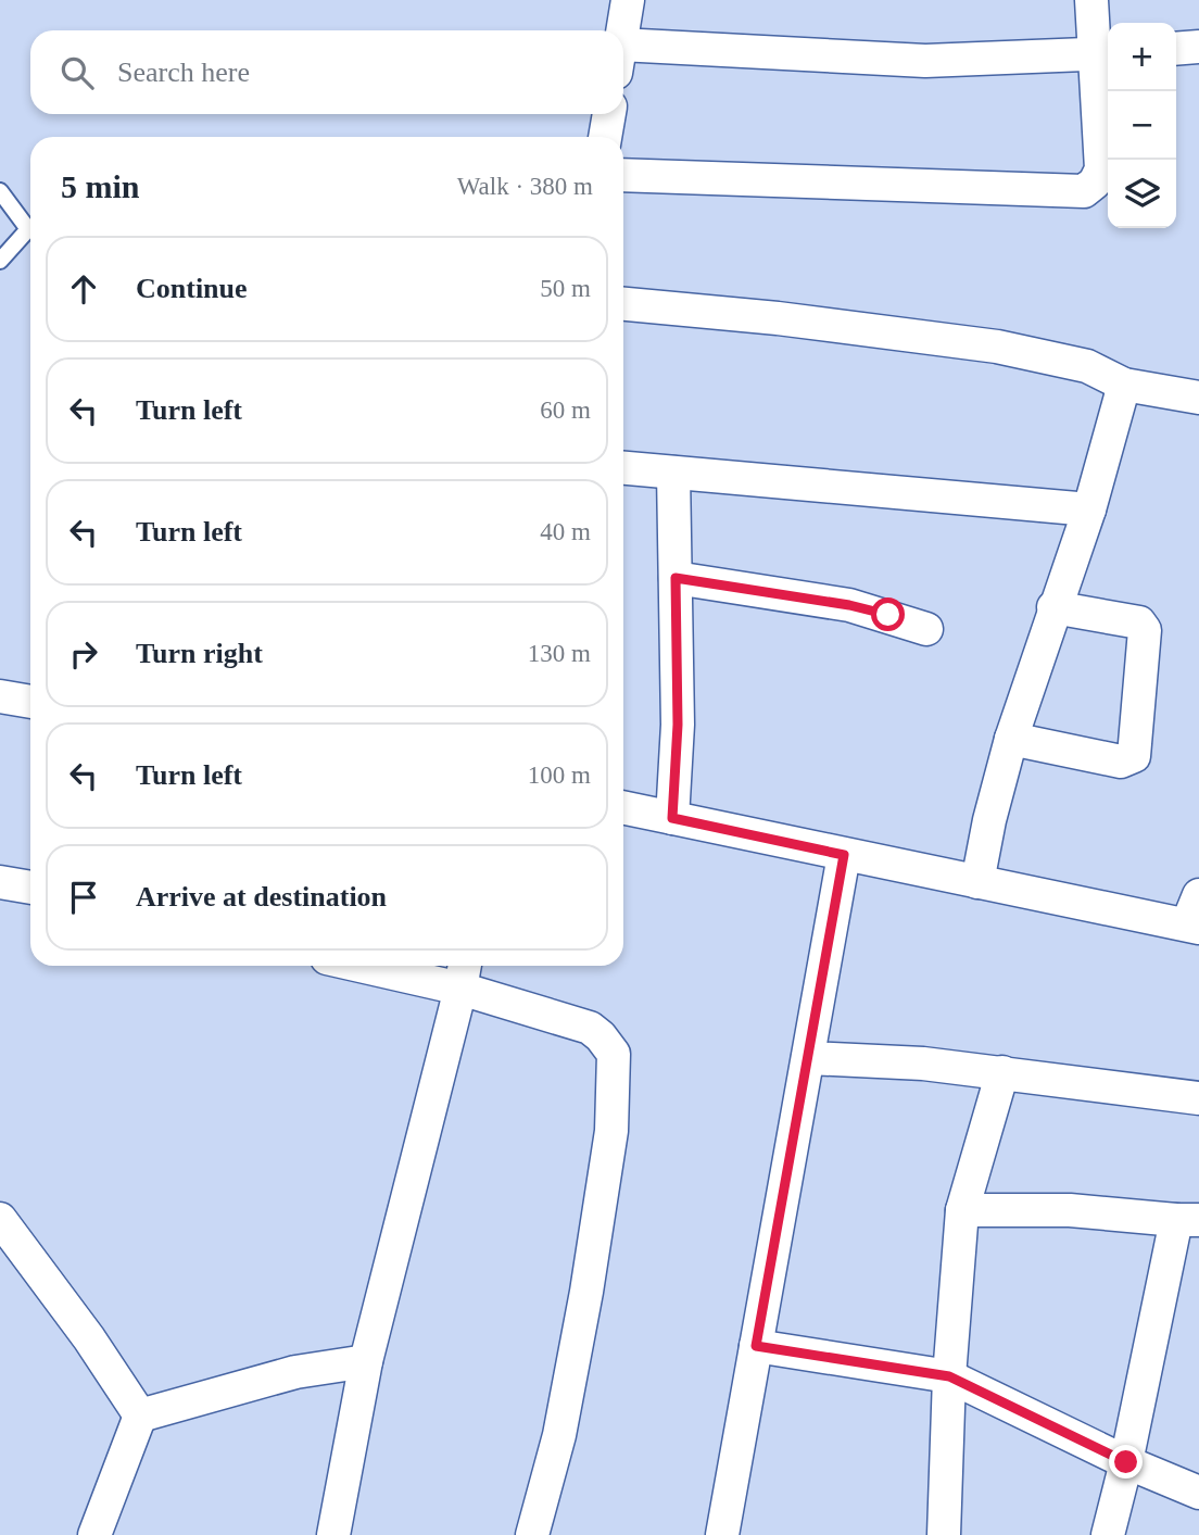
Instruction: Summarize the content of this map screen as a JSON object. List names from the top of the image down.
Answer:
{
  "page": {
    "map_buttons": ["+", "−"],
    "search": "Search here",
    "heading": ["5 min", "Walk · 380 m"],
    "list": [
      ["Continue", "50 m"],
      ["Turn left", "60 m"],
      ["Turn left", "40 m"],
      ["Turn right", "130 m"],
      ["Turn left", "100 m"],
      "Arrive at destination"
    ]
  }
}
